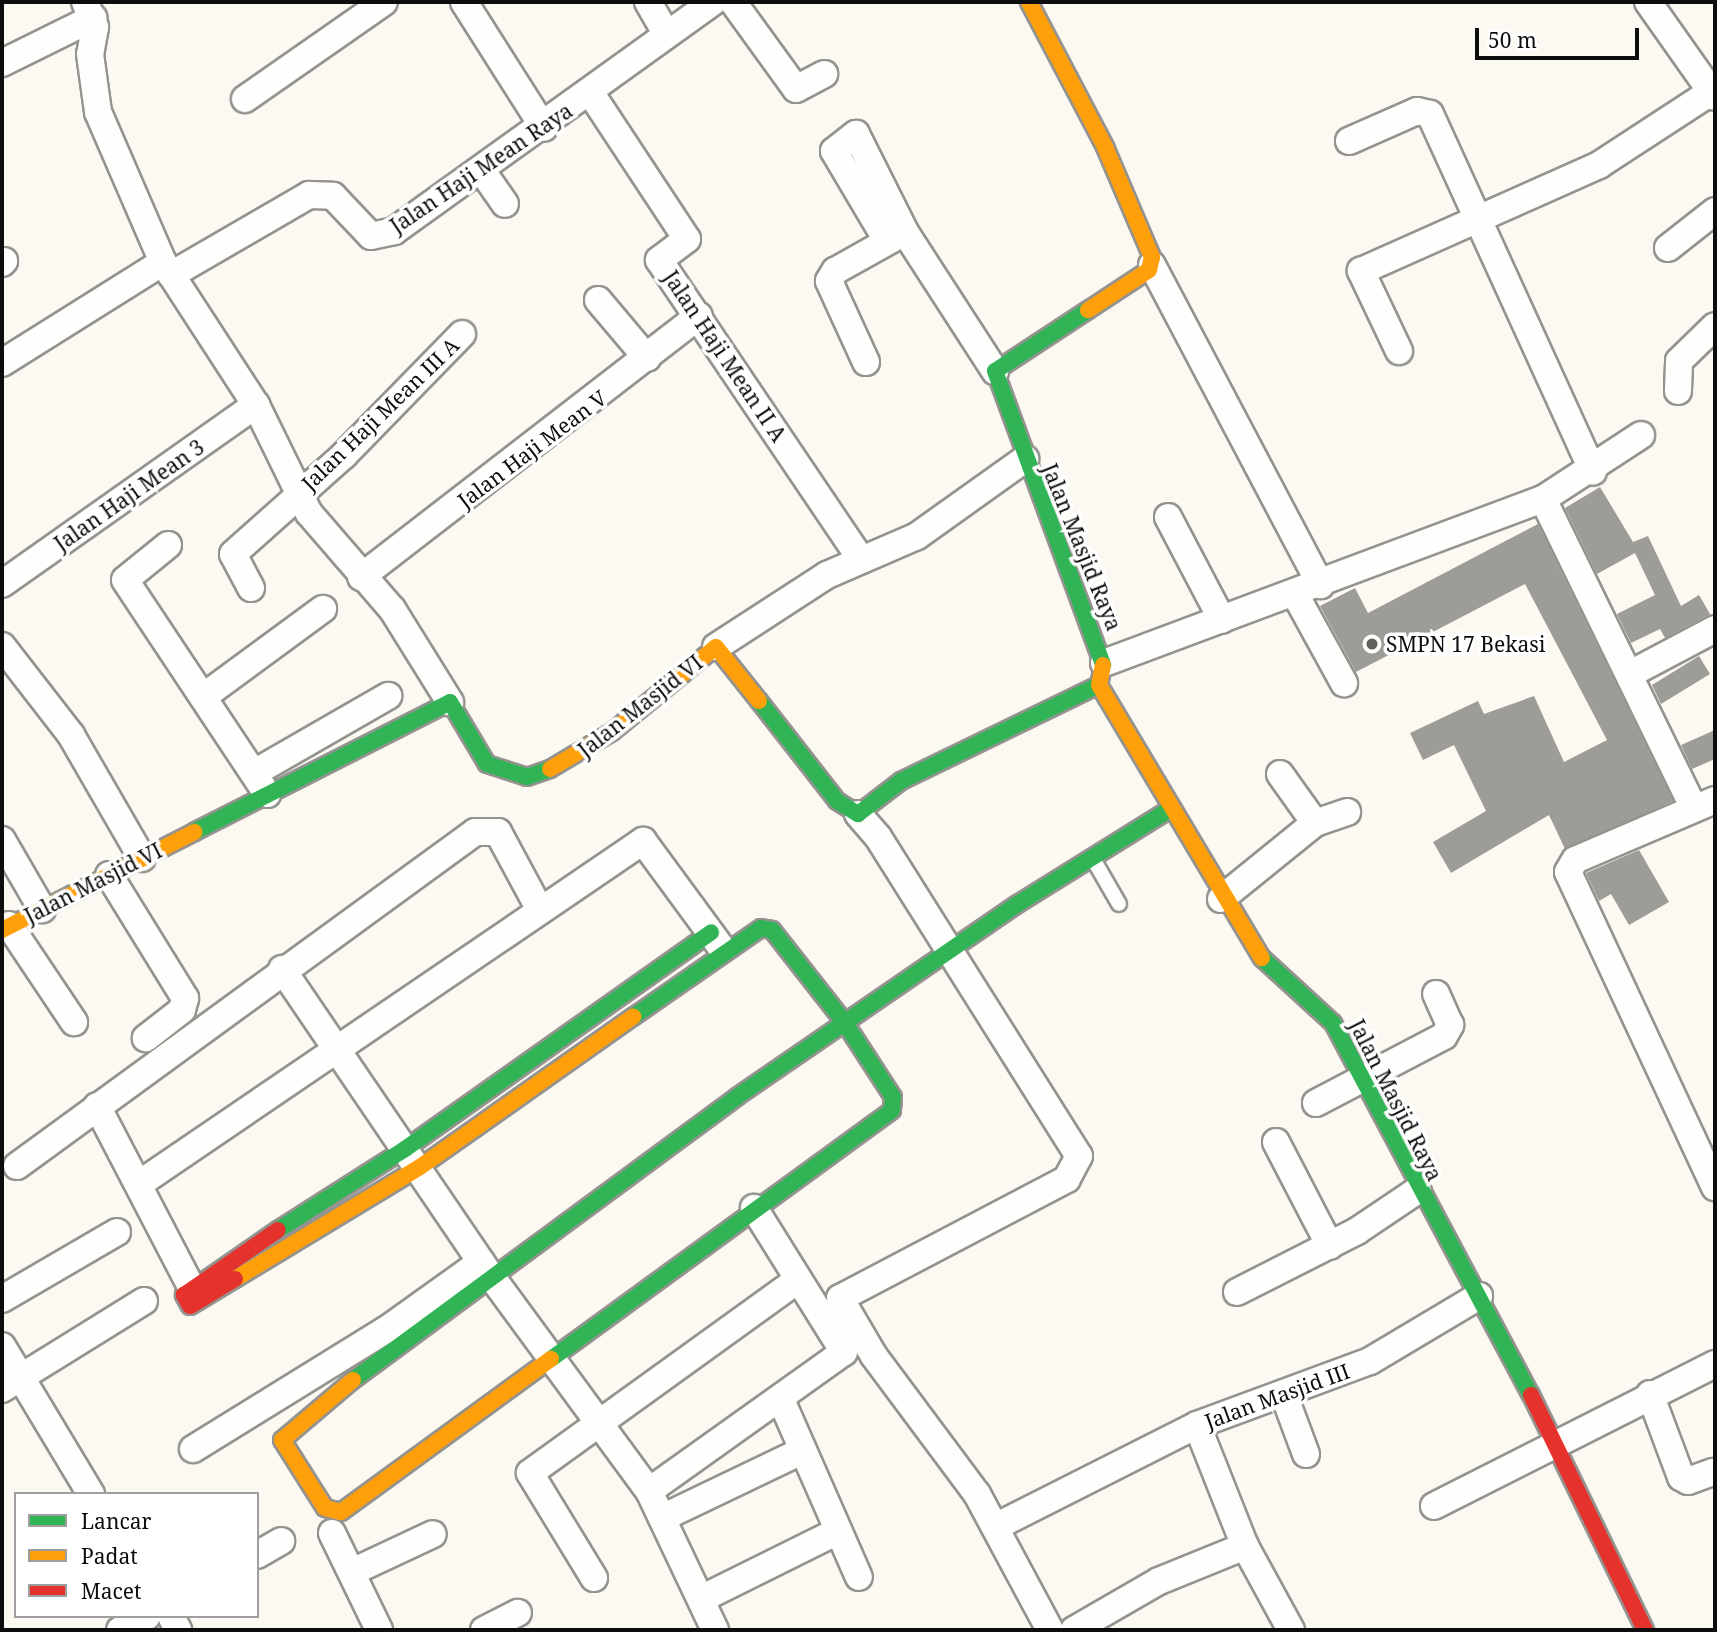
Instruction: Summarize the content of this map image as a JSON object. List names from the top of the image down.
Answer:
{
  "streets": {
    "street": [
      "Jalan Haji Mean Raya",
      "Jalan Haji Mean II A",
      "Jalan Haji Mean III A",
      "Jalan Haji Mean V",
      "Jalan Haji Mean 3",
      "Jalan Masjid Raya",
      "Jalan Masjid VI",
      "Jalan Masjid III"
    ]
  },
  "crossings": [
    ["Jalan Haji Mean Raya", "Jalan Haji Mean II A"],
    ["Jalan Haji Mean II A", "Jalan Haji Mean V"],
    ["Jalan Haji Mean II A", "Jalan Masjid VI"],
    ["Jalan Masjid Raya", "Jalan Masjid VI"],
    ["Jalan Masjid Raya", "Jalan Masjid III"]
  ],
  "places": ["SMPN 17 Bekasi"],
  "legend": ["Lancar", "Padat", "Macet"],
  "scale_bar": "50 m"
}
